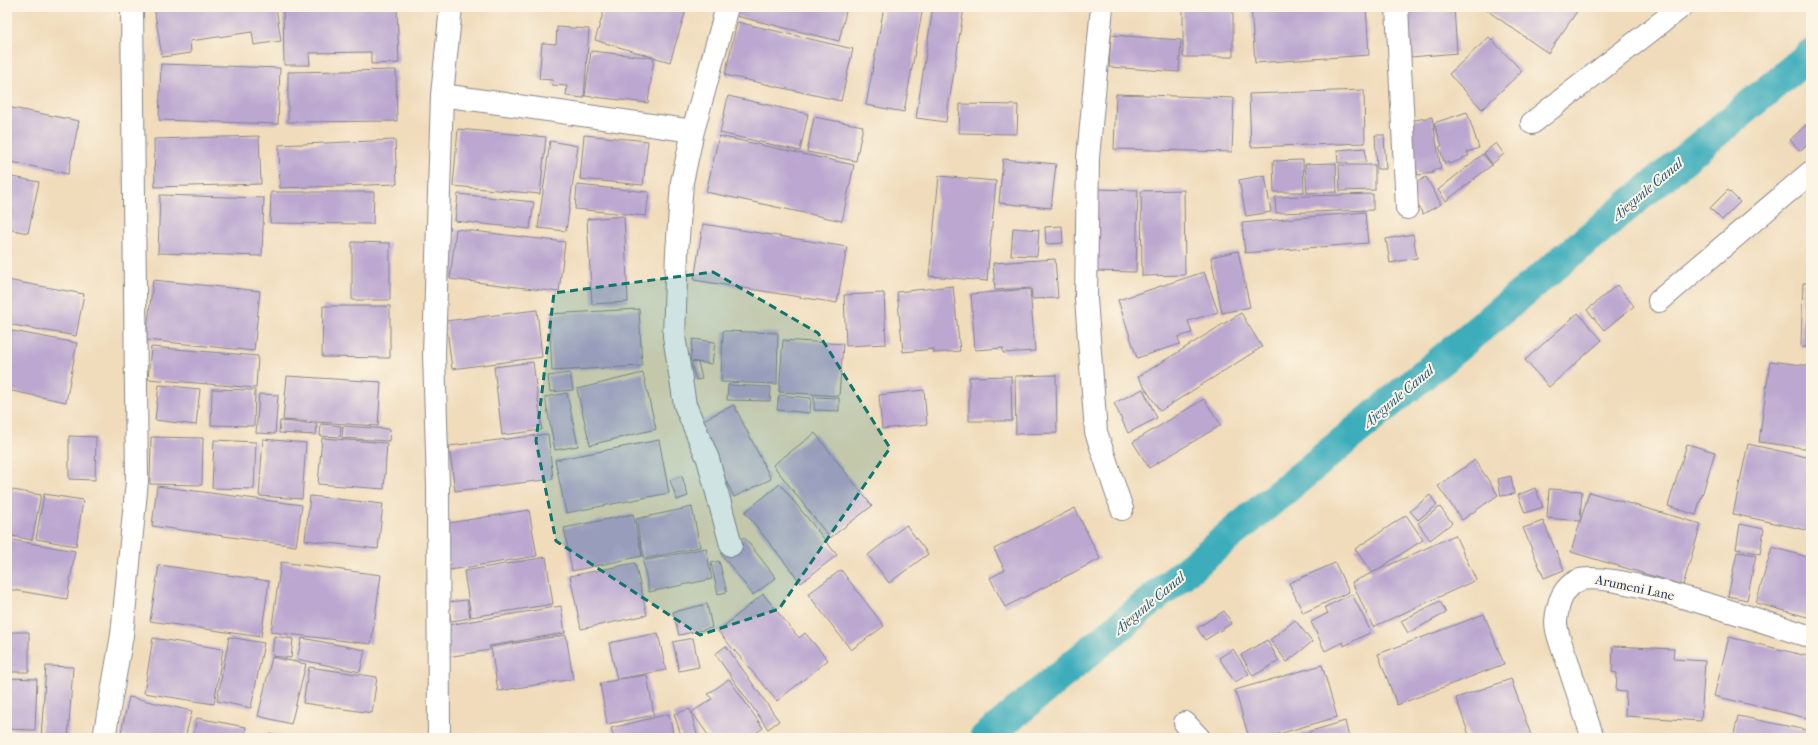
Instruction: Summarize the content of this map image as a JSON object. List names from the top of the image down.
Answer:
{
  "streets": {
    "street": ["Arumeni Lane"]
  },
  "water": ["Ajegunle Canal"]
}
